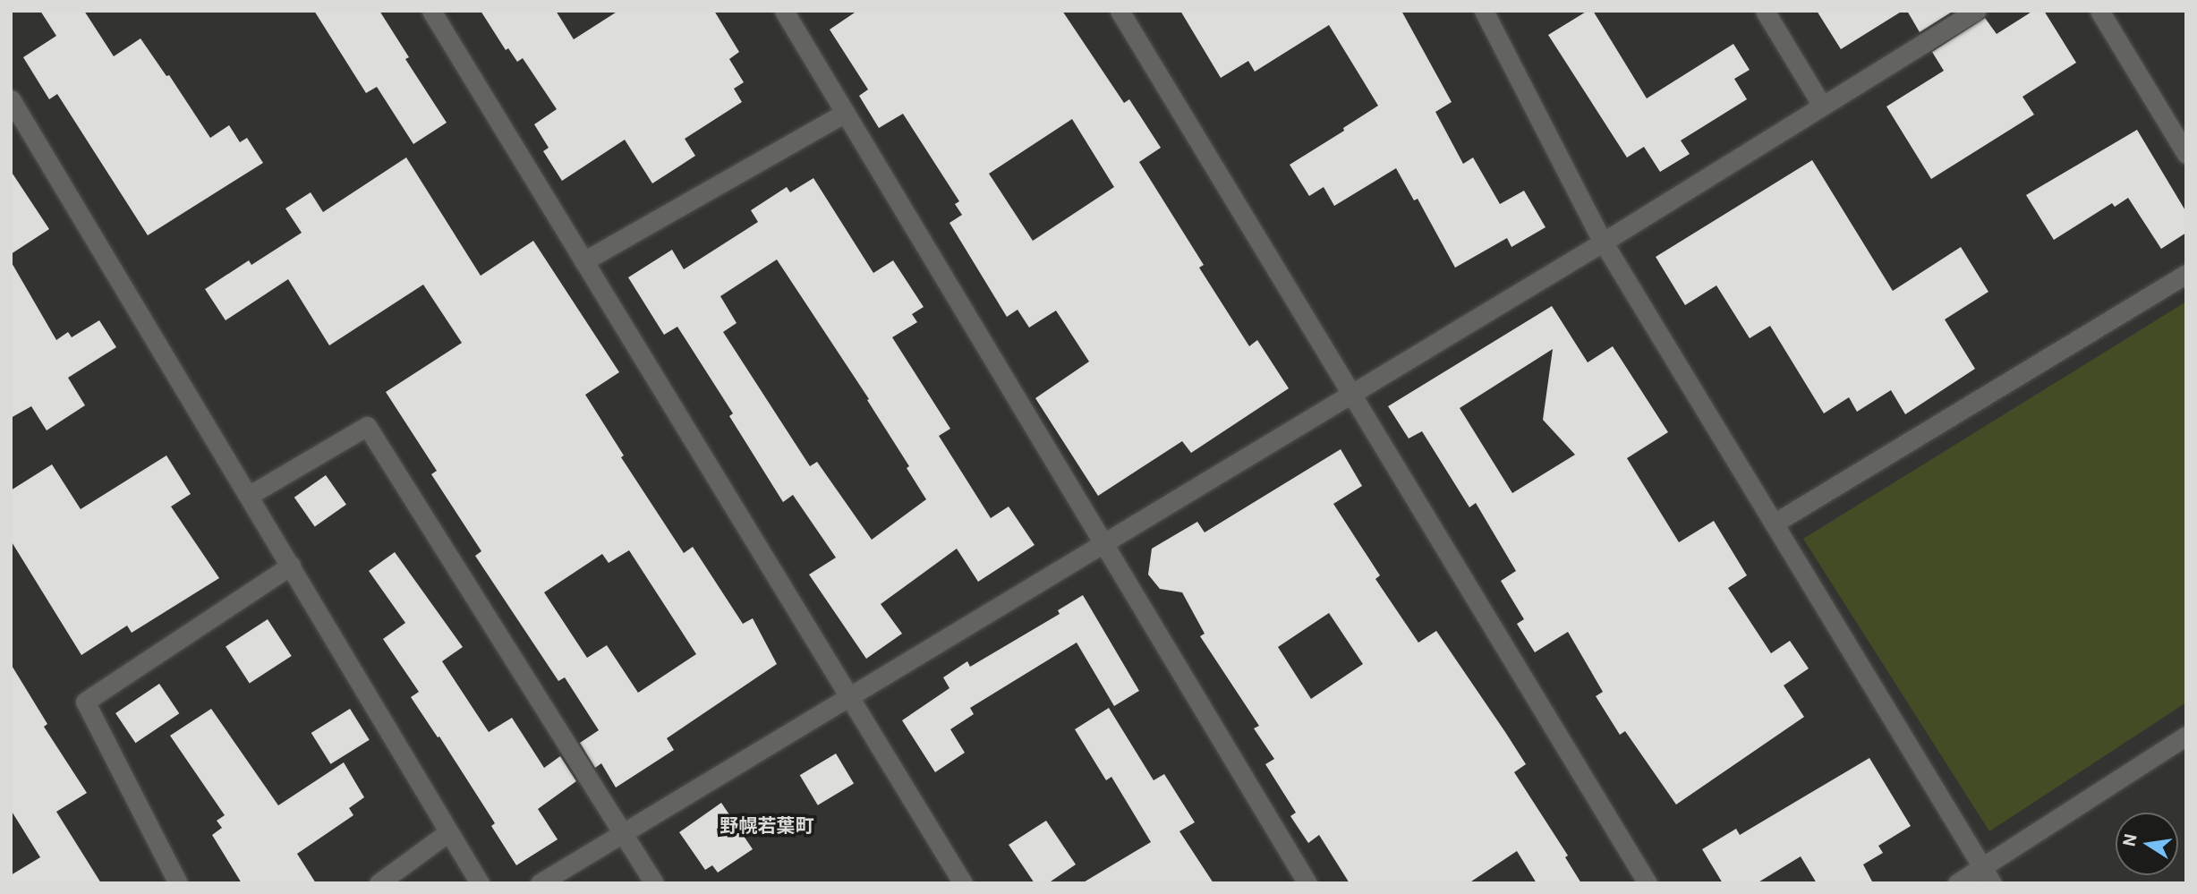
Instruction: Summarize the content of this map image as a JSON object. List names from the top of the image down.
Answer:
{
  "districts": ["野幌若葉町"],
  "north": "left"
}
